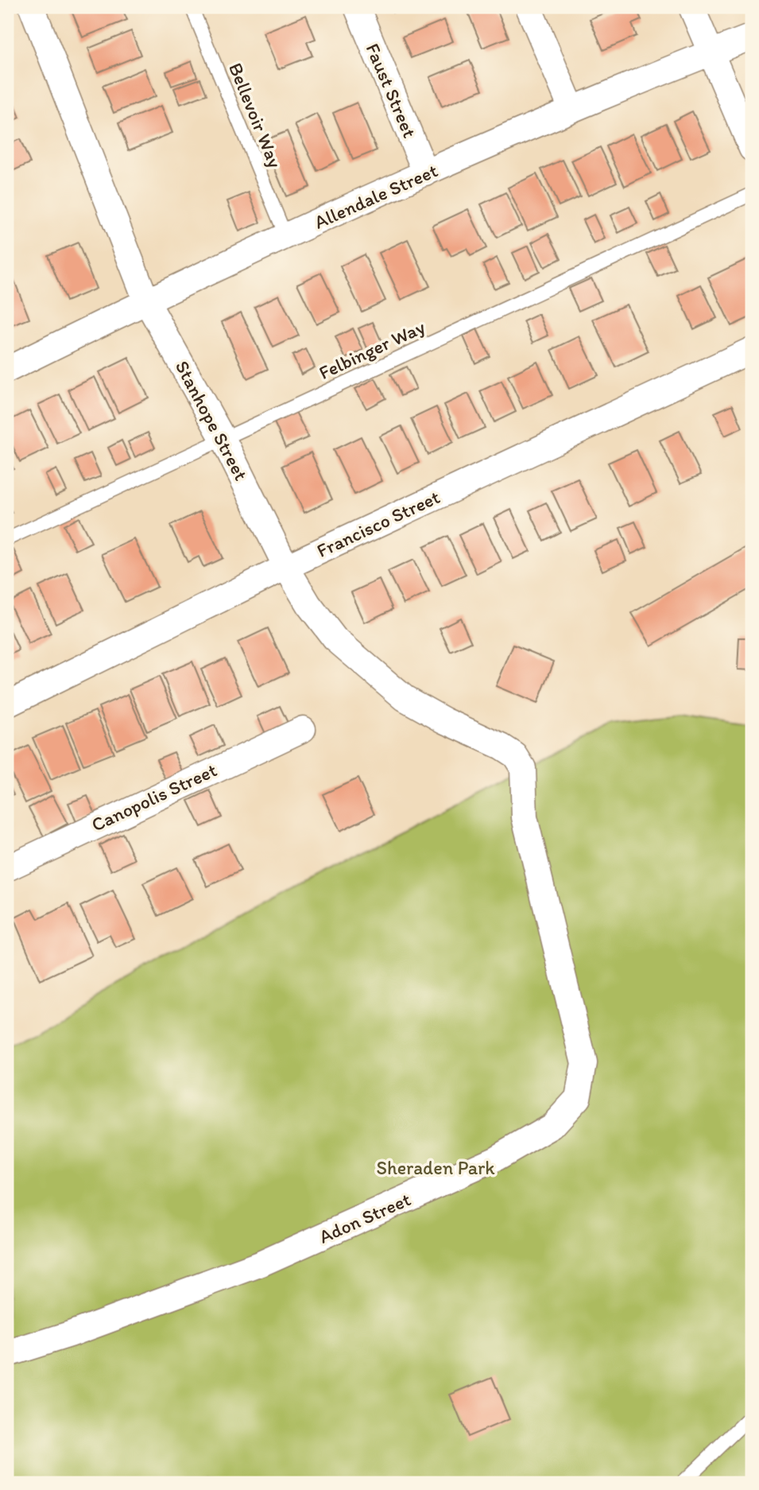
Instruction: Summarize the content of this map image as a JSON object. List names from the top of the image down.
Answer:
{
  "streets": {
    "street": [
      "Faust Street",
      "Allendale Street",
      "Stanhope Street",
      "Francisco Street",
      "Canopolis Street",
      "Adon Street"
    ],
    "lane": ["Bellevoir Way", "Felbinger Way"]
  },
  "crossings": [
    ["Faust Street", "Allendale Street"],
    ["Bellevoir Way", "Allendale Street"],
    ["Allendale Street", "Stanhope Street"],
    ["Felbinger Way", "Stanhope Street"],
    ["Stanhope Street", "Francisco Street"],
    ["Stanhope Street", "Adon Street"]
  ],
  "parks": ["Sheraden Park"]
}
